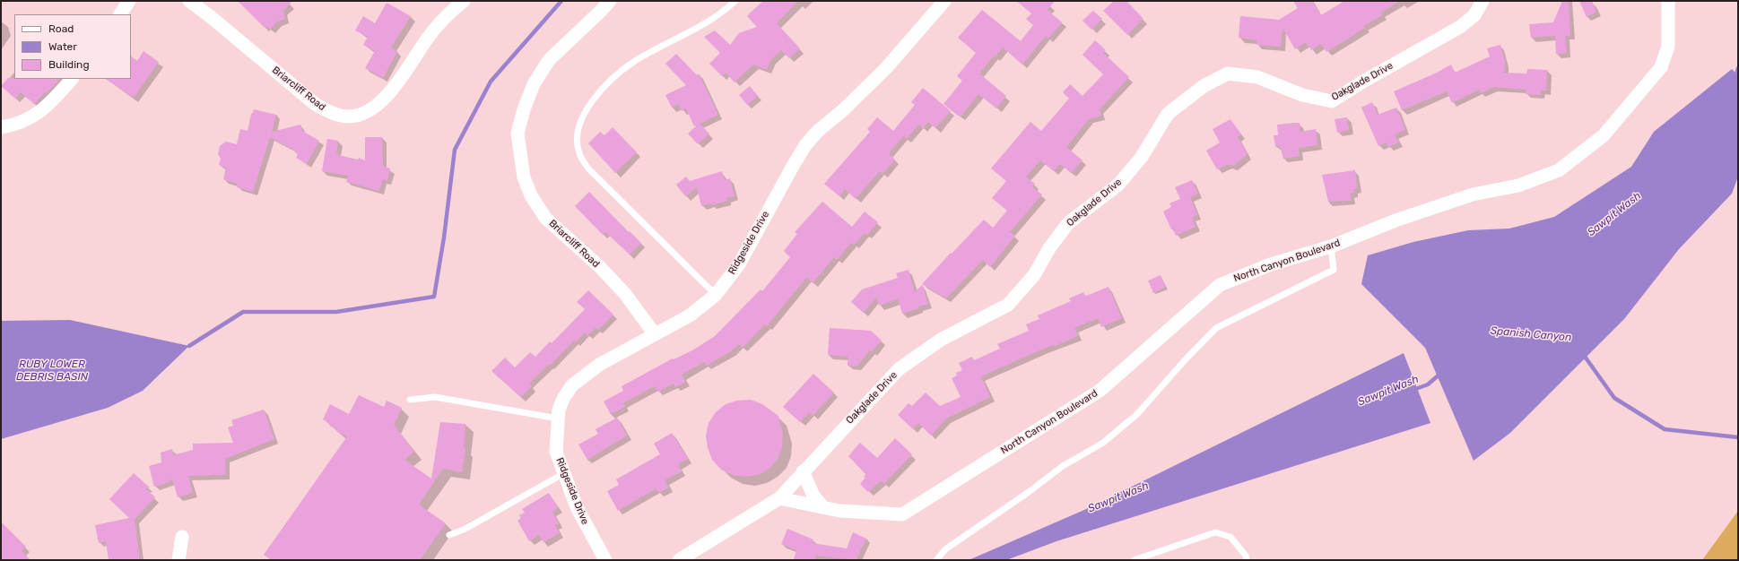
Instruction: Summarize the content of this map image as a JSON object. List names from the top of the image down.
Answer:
{
  "streets": {
    "street": [
      "Oakglade Drive",
      "Briarcliff Road",
      "Ridgeside Drive",
      "North Canyon Boulevard"
    ]
  },
  "crossings": [
    ["Oakglade Drive", "North Canyon Boulevard"],
    ["Briarcliff Road", "Ridgeside Drive"]
  ],
  "water": ["Sawpit Wash", "Spanish Canyon", "RUBY LOWER DEBRIS BASIN"],
  "legend": ["Road", "Water", "Building"]
}
